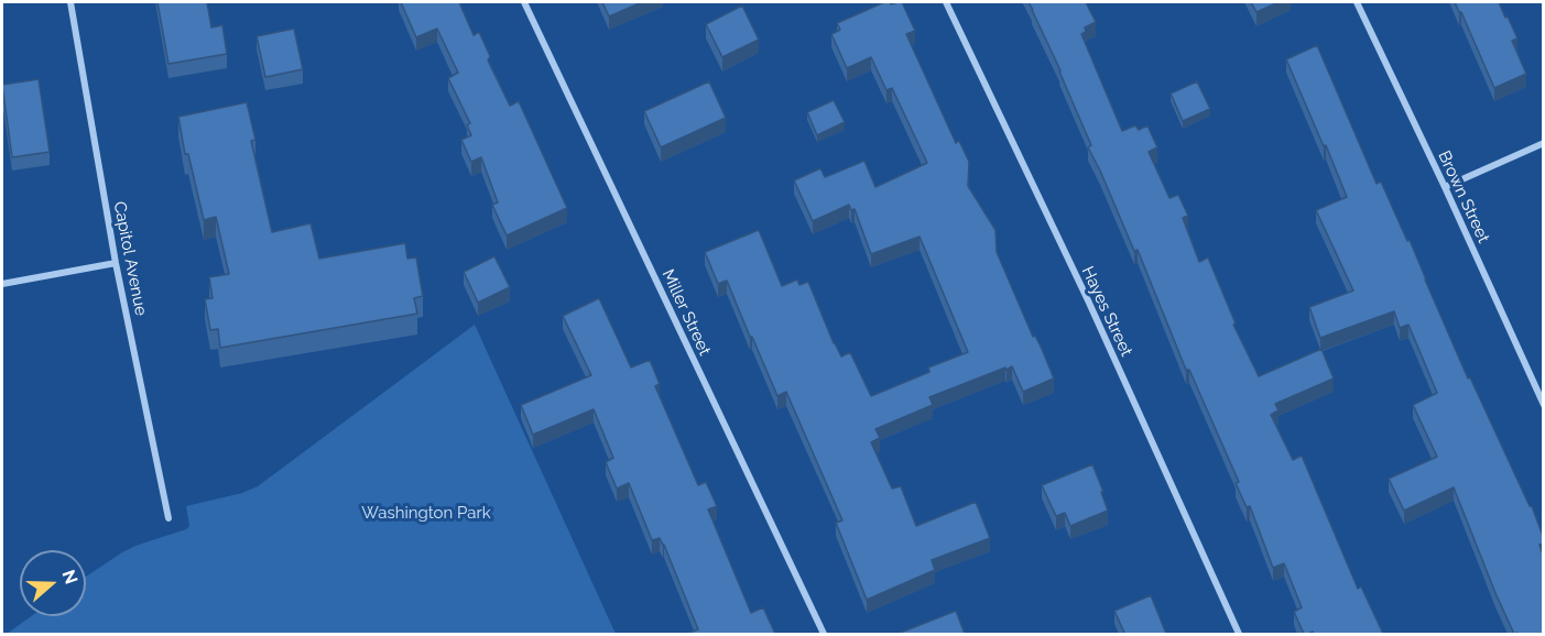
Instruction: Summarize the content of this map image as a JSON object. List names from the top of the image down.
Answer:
{
  "streets": {
    "street": [
      "Brown Street",
      "Capitol Avenue",
      "Hayes Street",
      "Miller Street"
    ]
  },
  "parks": ["Washington Park"],
  "north": "right"
}
